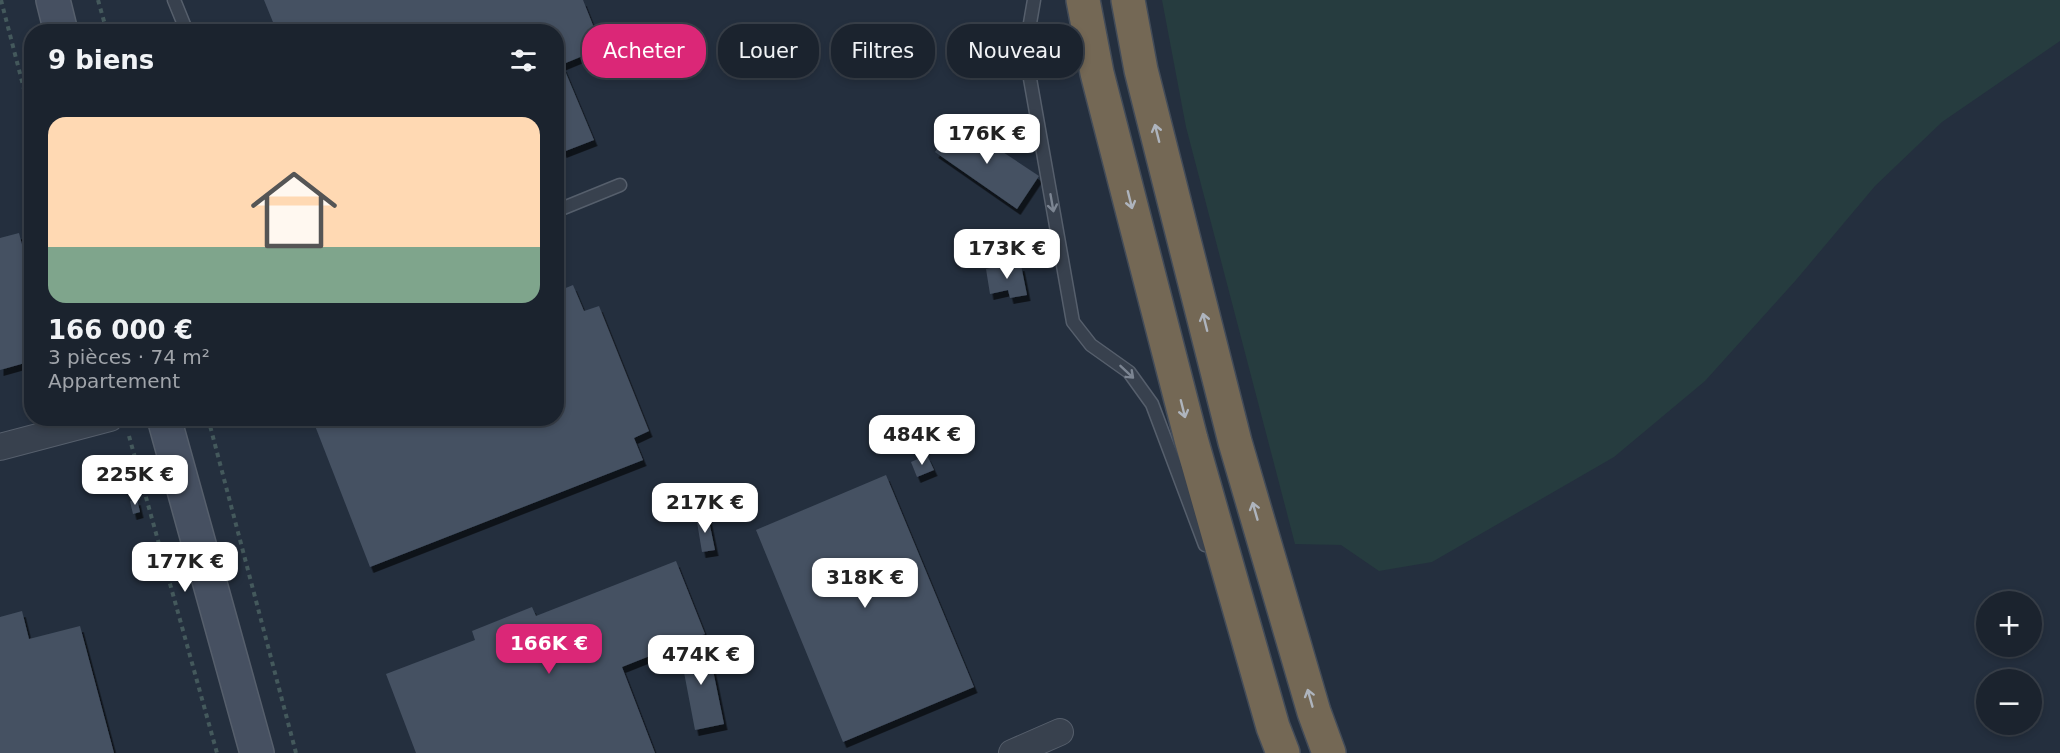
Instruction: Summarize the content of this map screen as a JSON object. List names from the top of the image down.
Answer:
{
  "page": {
    "chip": [
      "Acheter",
      "Louer",
      "Filtres",
      "Nouveau"
    ],
    "heading": "9 biens",
    "list": [
      {
        "name": "166 000 €",
        "note": "3 pièces · 74 m² · Appartement"
      }
    ],
    "price": [
      "176K €",
      "173K €",
      "484K €",
      "225K €",
      "217K €",
      "177K €",
      "318K €",
      "166K €",
      "474K €"
    ],
    "map_buttons": ["+", "−"]
  }
}
